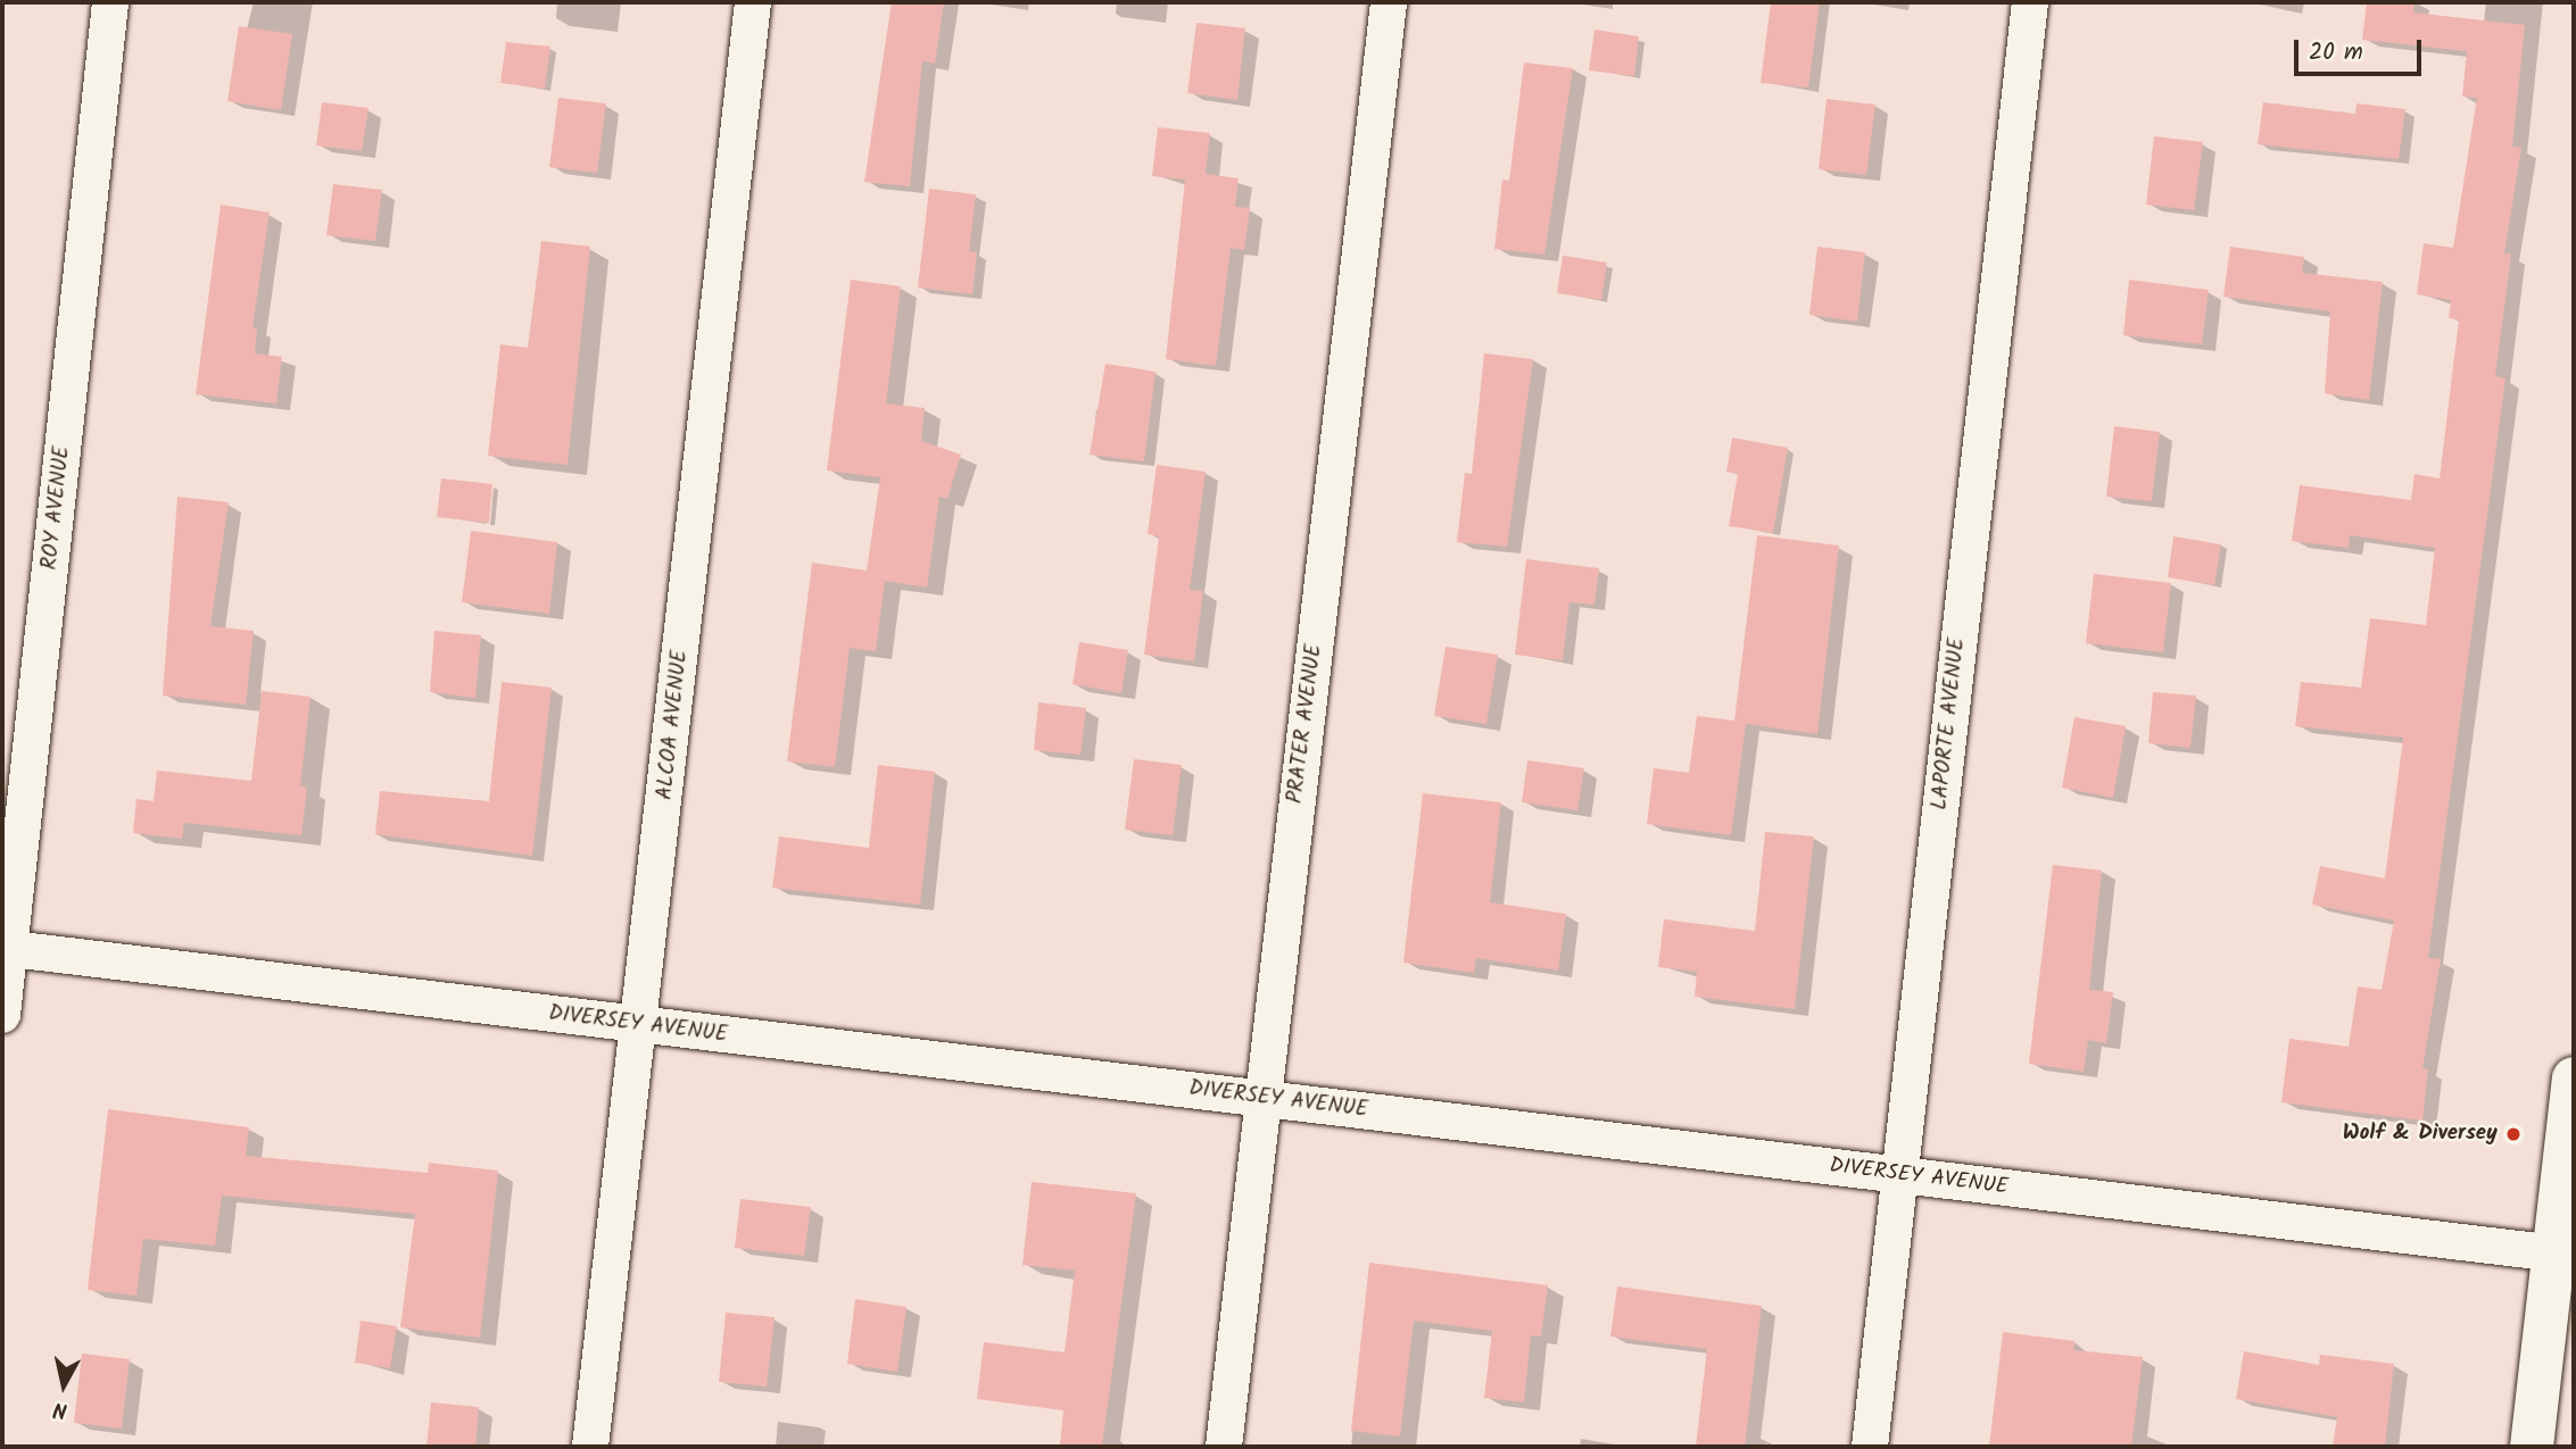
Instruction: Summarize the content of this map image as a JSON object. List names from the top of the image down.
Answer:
{
  "streets": {
    "street": [
      "ROY AVENUE",
      "PRATER AVENUE",
      "LAPORTE AVENUE",
      "ALCOA AVENUE",
      "DIVERSEY AVENUE"
    ]
  },
  "crossings": [
    ["ROY AVENUE", "DIVERSEY AVENUE"],
    ["PRATER AVENUE", "DIVERSEY AVENUE"],
    ["LAPORTE AVENUE", "DIVERSEY AVENUE"],
    ["ALCOA AVENUE", "DIVERSEY AVENUE"]
  ],
  "places": ["Wolf & Diversey"],
  "scale_bar": "20 m",
  "north": "bottom"
}
